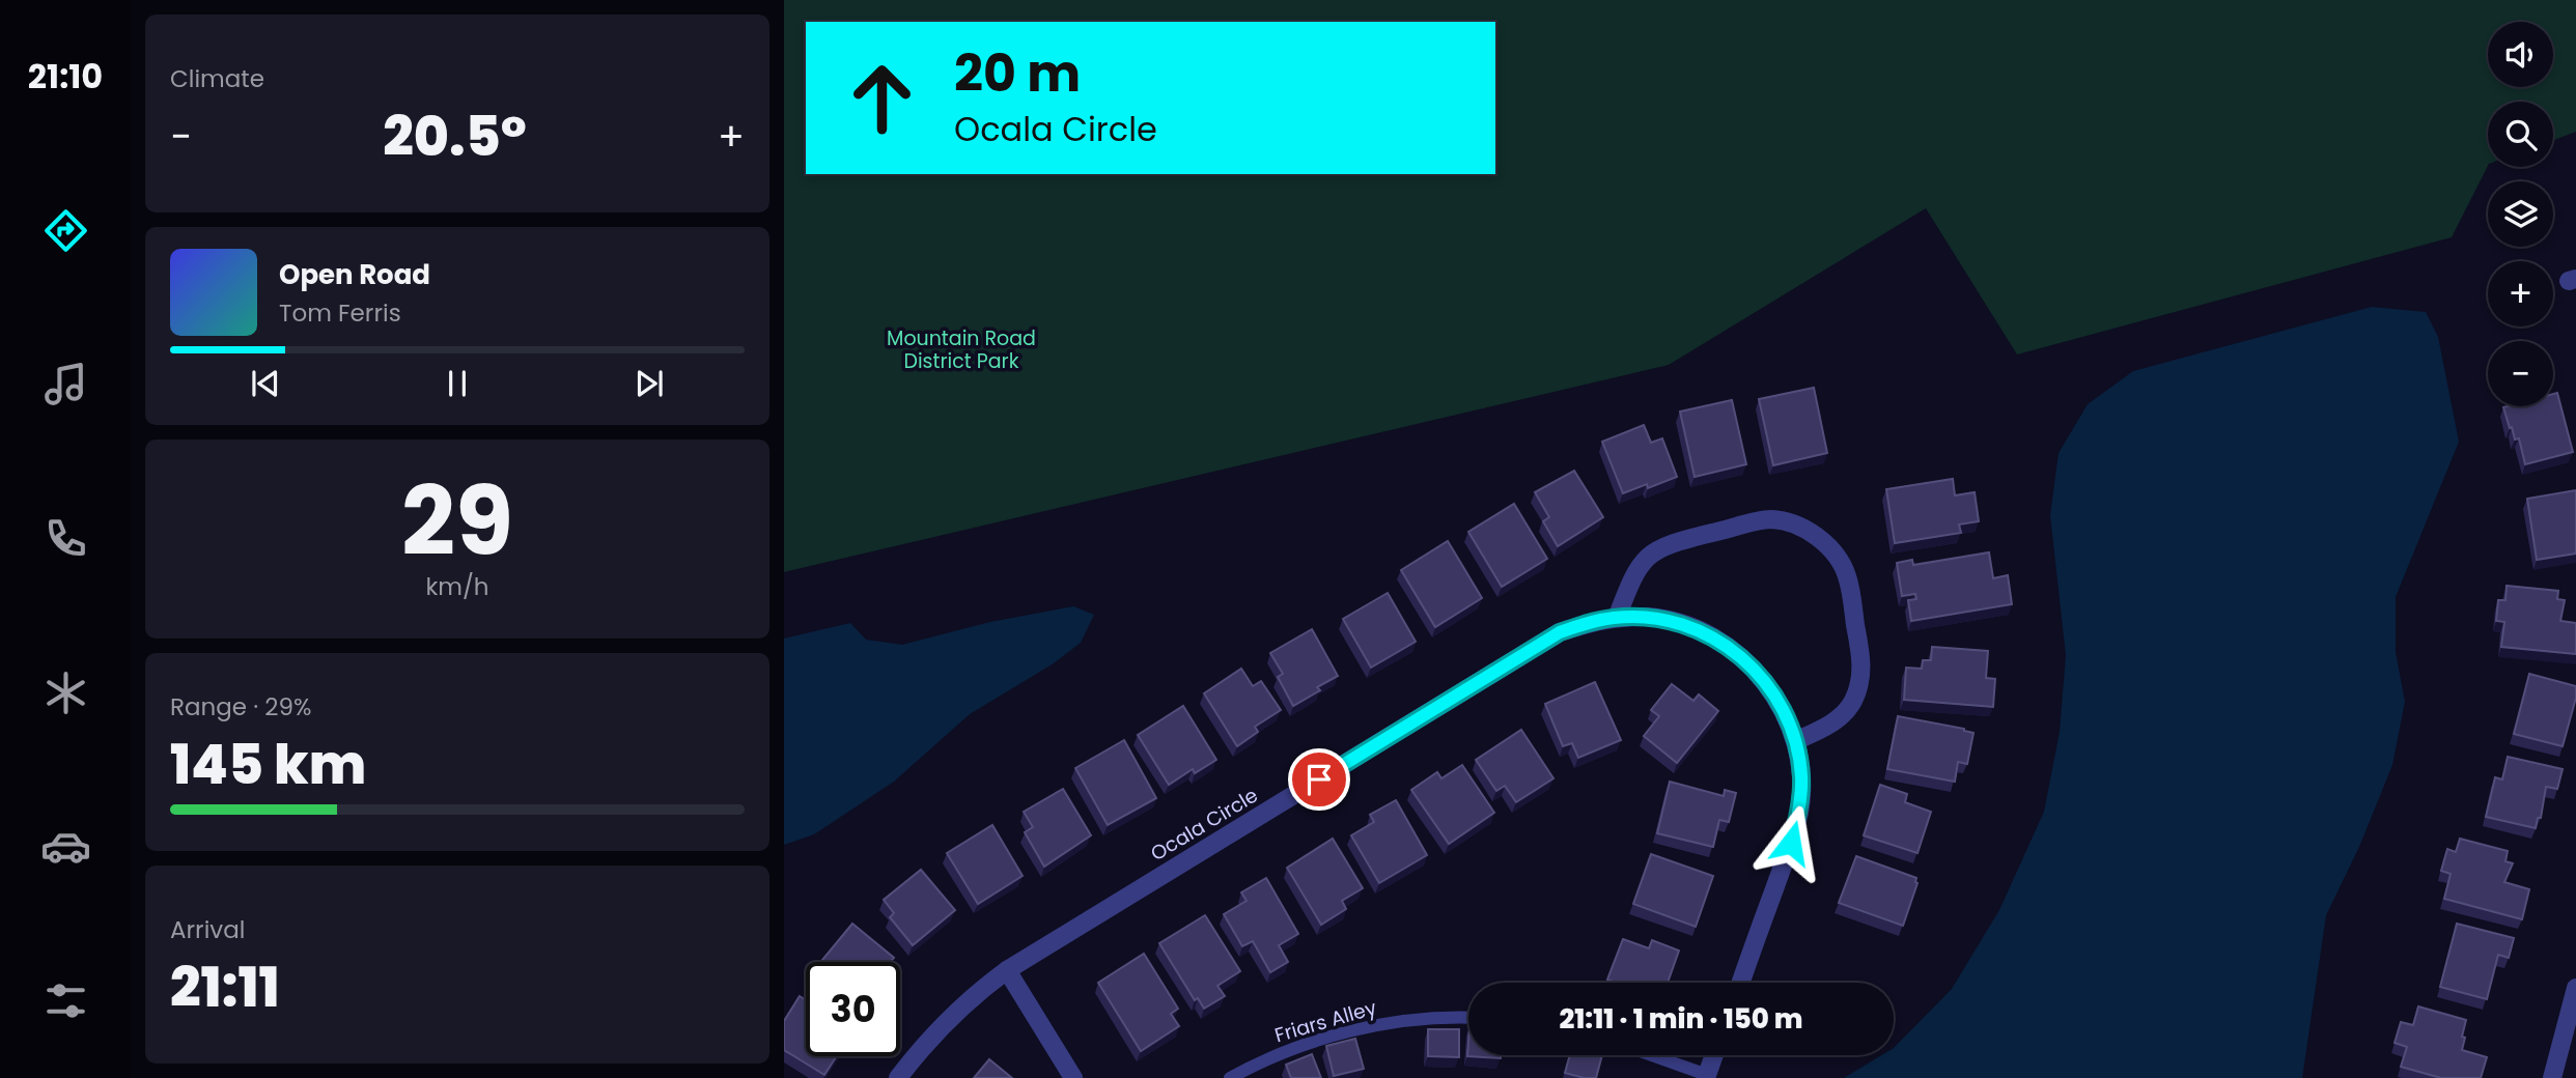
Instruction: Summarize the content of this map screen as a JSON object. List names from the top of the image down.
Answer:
{
  "streets": {
    "street": ["Ocala Circle"],
    "lane": ["Friars Alley"]
  },
  "parks": ["Mountain Road District Park"],
  "page": {
    "tabs": "21:10",
    "tile": [
      "Climate",
      ["29", "km/h"],
      ["Range · 29%", "145 km"],
      ["Arrival", "21:11"]
    ],
    "map_buttons": ["+", "−"],
    "turn": ["20 m", "Ocala Circle"],
    "heat": ["−", "20.5°", "+"],
    "song": ["Open Road", "Tom Ferris"],
    "limit": "30",
    "trip": "21:11 · 1 min · 150 m"
  }
}
